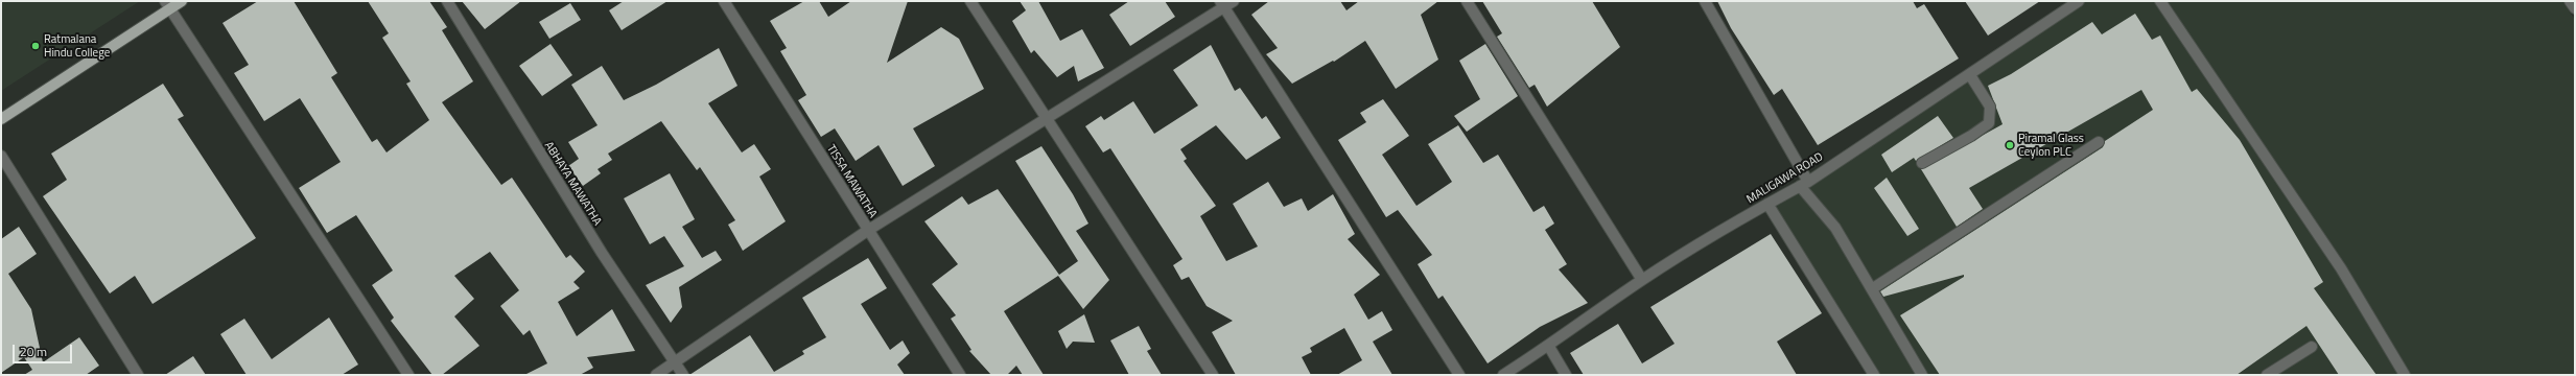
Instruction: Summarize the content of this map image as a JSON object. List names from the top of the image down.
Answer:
{
  "streets": {
    "street": ["MALIGAWA ROAD", "TISSA MAWATHA", "ABHAYA MAWATHA"]
  },
  "places": ["Ratmalana Hindu College", "Piramal Glass Ceylon PLC"],
  "scale_bar": "20 m"
}
